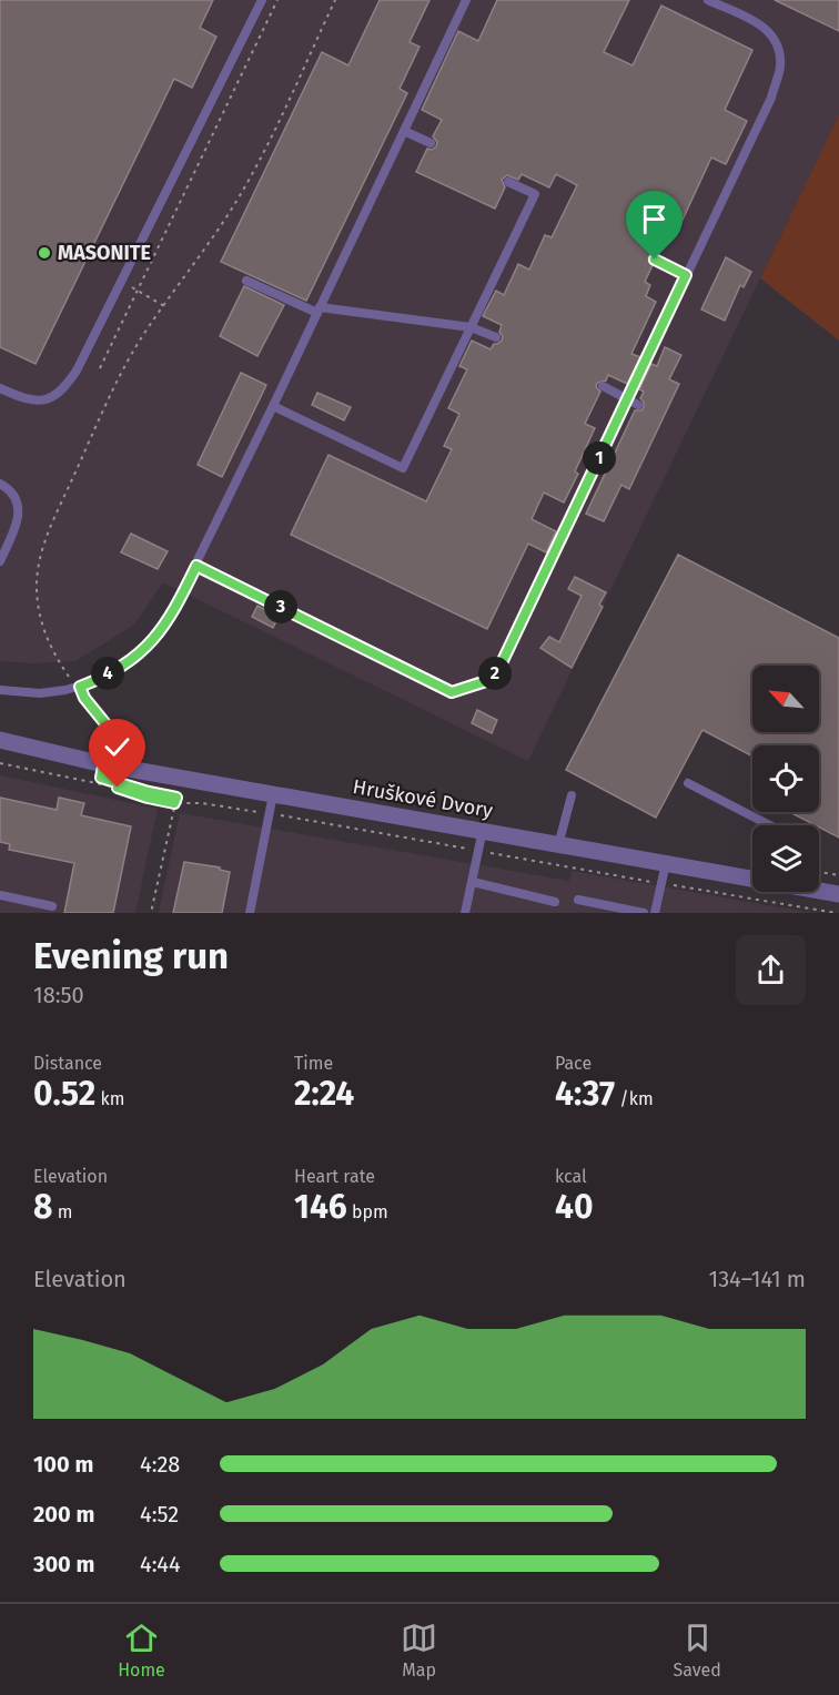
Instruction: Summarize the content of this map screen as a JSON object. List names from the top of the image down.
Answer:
{
  "streets": {
    "street": ["Hruškové Dvory"]
  },
  "places": ["MASONITE"],
  "north": "top left",
  "page": {
    "pins": [
      "1",
      "3",
      "2",
      "4"
    ],
    "heading": ["Evening run", "18:50"],
    "stats": [
      ["Distance", "0.52 km"],
      ["Time", "2:24"],
      ["Pace", "4:37 /km"],
      ["Elevation", "8 m"],
      ["Heart rate", "146 bpm"],
      ["kcal", "40"]
    ],
    "chart": ["Elevation", "134–141 m"],
    "list": [
      {
        "name": "100 m",
        "note": "4:28"
      },
      {
        "name": "200 m",
        "note": "4:52"
      },
      {
        "name": "300 m",
        "note": "4:44"
      }
    ],
    "tabs": ["Home", "Map", "Saved"]
  }
}
